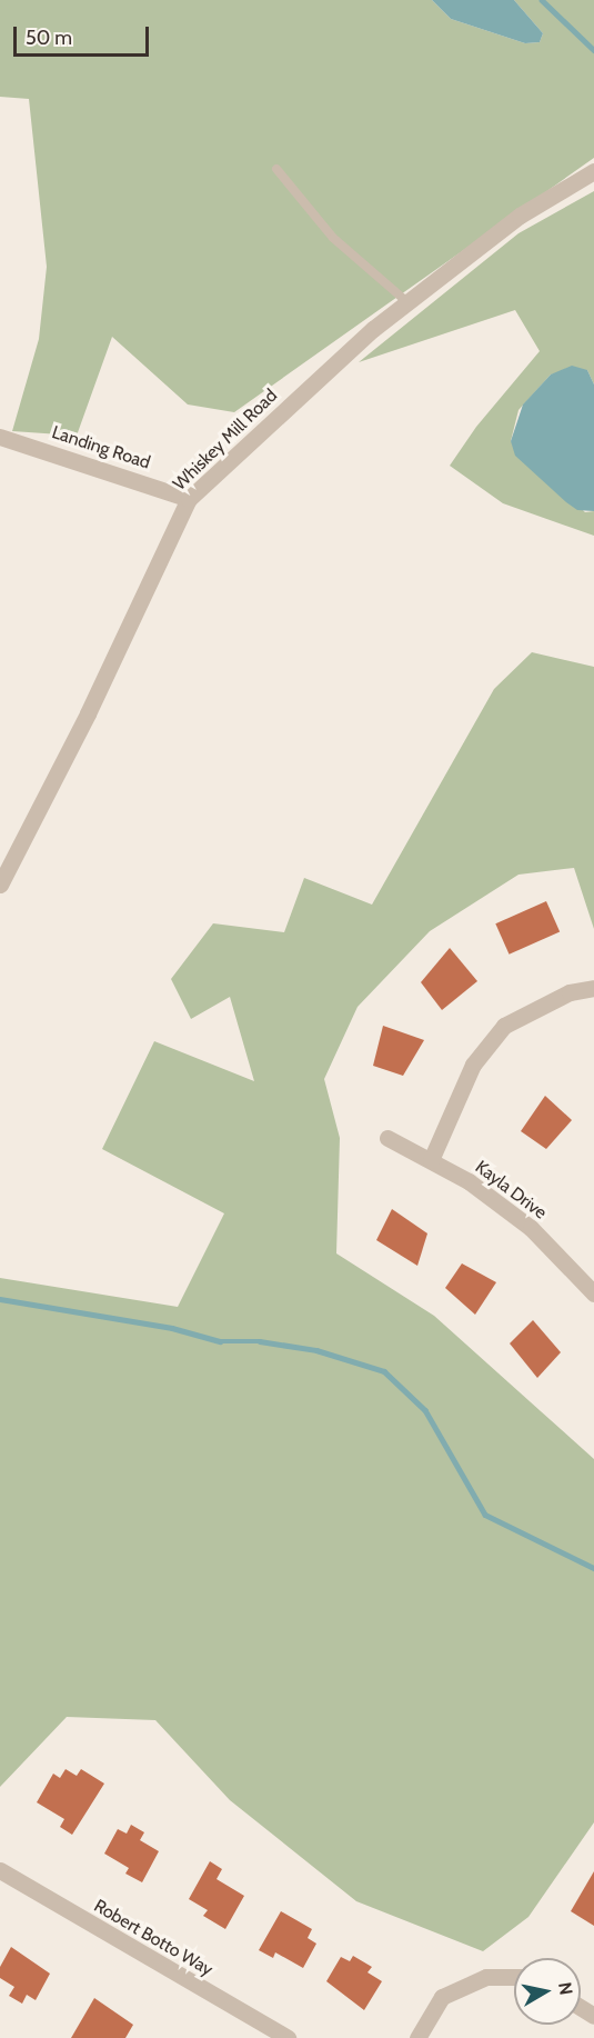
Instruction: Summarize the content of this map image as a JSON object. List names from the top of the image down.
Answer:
{
  "streets": {
    "street": [
      "Whiskey Mill Road",
      "Landing Road",
      "Kayla Drive",
      "Robert Botto Way"
    ]
  },
  "crossings": [
    ["Whiskey Mill Road", "Landing Road"]
  ],
  "scale_bar": "50 m",
  "north": "right"
}
